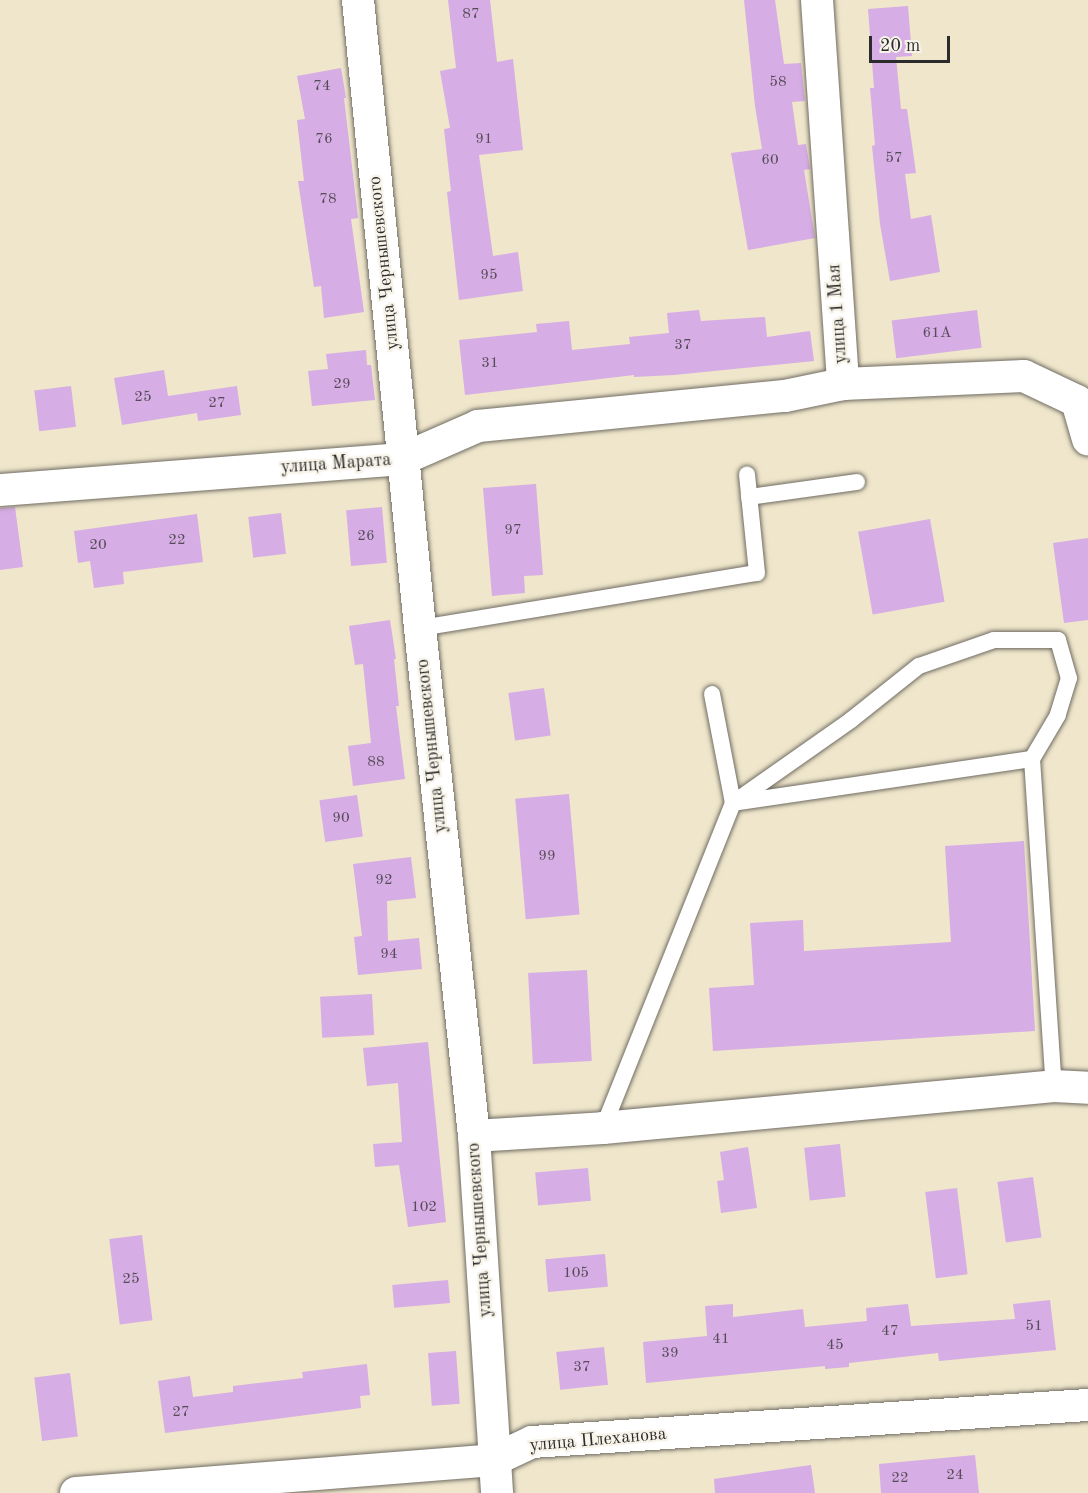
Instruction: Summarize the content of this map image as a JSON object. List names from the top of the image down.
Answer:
{
  "streets": {
    "street": [
      "улица Чернышевского",
      "улица 1 Мая",
      "улица Марата",
      "улица Плеханова"
    ]
  },
  "crossings": [
    ["улица Чернышевского", "улица Марата"],
    ["улица Чернышевского", "улица Плеханова"],
    ["улица 1 Мая", "улица Марата"]
  ],
  "house_numbers": [
    "87",
    "58",
    "74",
    "76",
    "91",
    "57",
    "60",
    "78",
    "95",
    "61А",
    "37",
    "31",
    "29",
    "25",
    "27",
    "97",
    "26",
    "22",
    "20",
    "88",
    "90",
    "99",
    "92",
    "94",
    "102",
    "105",
    "25",
    "51",
    "47",
    "41",
    "45",
    "39",
    "37",
    "27",
    "24",
    "22"
  ],
  "scale_bar": "20 m"
}
